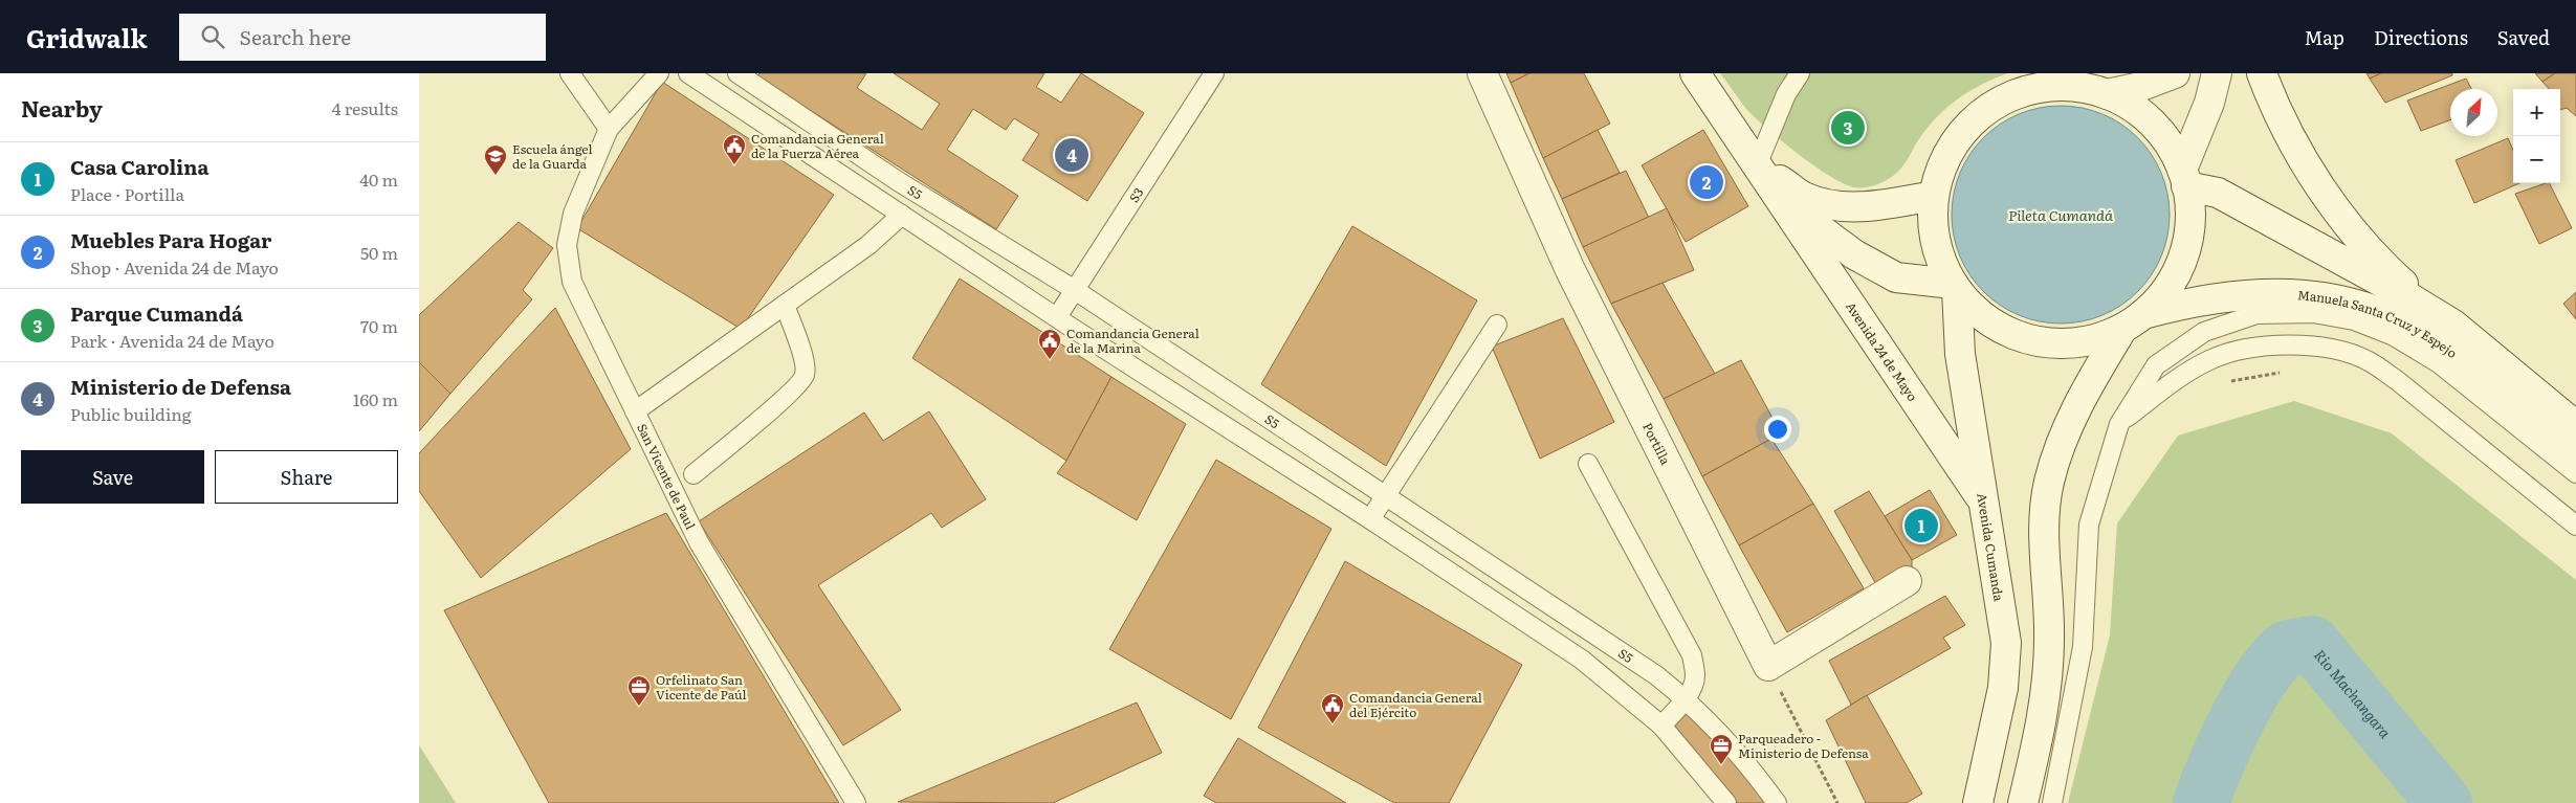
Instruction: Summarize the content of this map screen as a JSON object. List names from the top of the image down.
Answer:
{
  "streets": {
    "main road": [
      "Manuela Santa Cruz y Espejo",
      "Avenida 24 de Mayo",
      "Portilla",
      "Avenida Cumanda"
    ],
    "lane": ["S5", "S3", "San Vicente de Paul"]
  },
  "crossings": [
    ["S5", "S3"],
    ["Manuela Santa Cruz y Espejo", "Avenida 24 de Mayo"],
    ["Manuela Santa Cruz y Espejo", "Avenida Cumanda"],
    ["Avenida 24 de Mayo", "Avenida Cumanda"]
  ],
  "water": ["Pileta Cumandá", "Rio Machangara"],
  "places": {
    "public building": ["Comandancia General de la Fuerza Aérea", "Comandancia General de la Marina", "Comandancia General del Ejército"],
    "school or university": ["Escuela ángel de la Guarda"],
    "office": ["Orfelinato San Vicente de Paúl", "Parqueadero - Ministerio de Defensa"]
  },
  "north": "top right",
  "page": {
    "header": "Gridwalk",
    "search": "Search here",
    "nav": ["Map", "Directions", "Saved"],
    "heading": ["Nearby", "4 results"],
    "map_buttons": ["+", "−"],
    "pins": [
      "3",
      "4",
      "2",
      "1"
    ],
    "list": [
      {
        "mark": "1",
        "name": "Casa Carolina",
        "note": "Place · Portilla",
        "value": "40 m"
      },
      {
        "mark": "2",
        "name": "Muebles Para Hogar",
        "note": "Shop · Avenida 24 de Mayo",
        "value": "50 m"
      },
      {
        "mark": "3",
        "name": "Parque Cumandá",
        "note": "Park · Avenida 24 de Mayo",
        "value": "70 m"
      },
      {
        "mark": "4",
        "name": "Ministerio de Defensa",
        "note": "Public building",
        "value": "160 m"
      }
    ],
    "buttons": ["Save", "Share"]
  }
}
